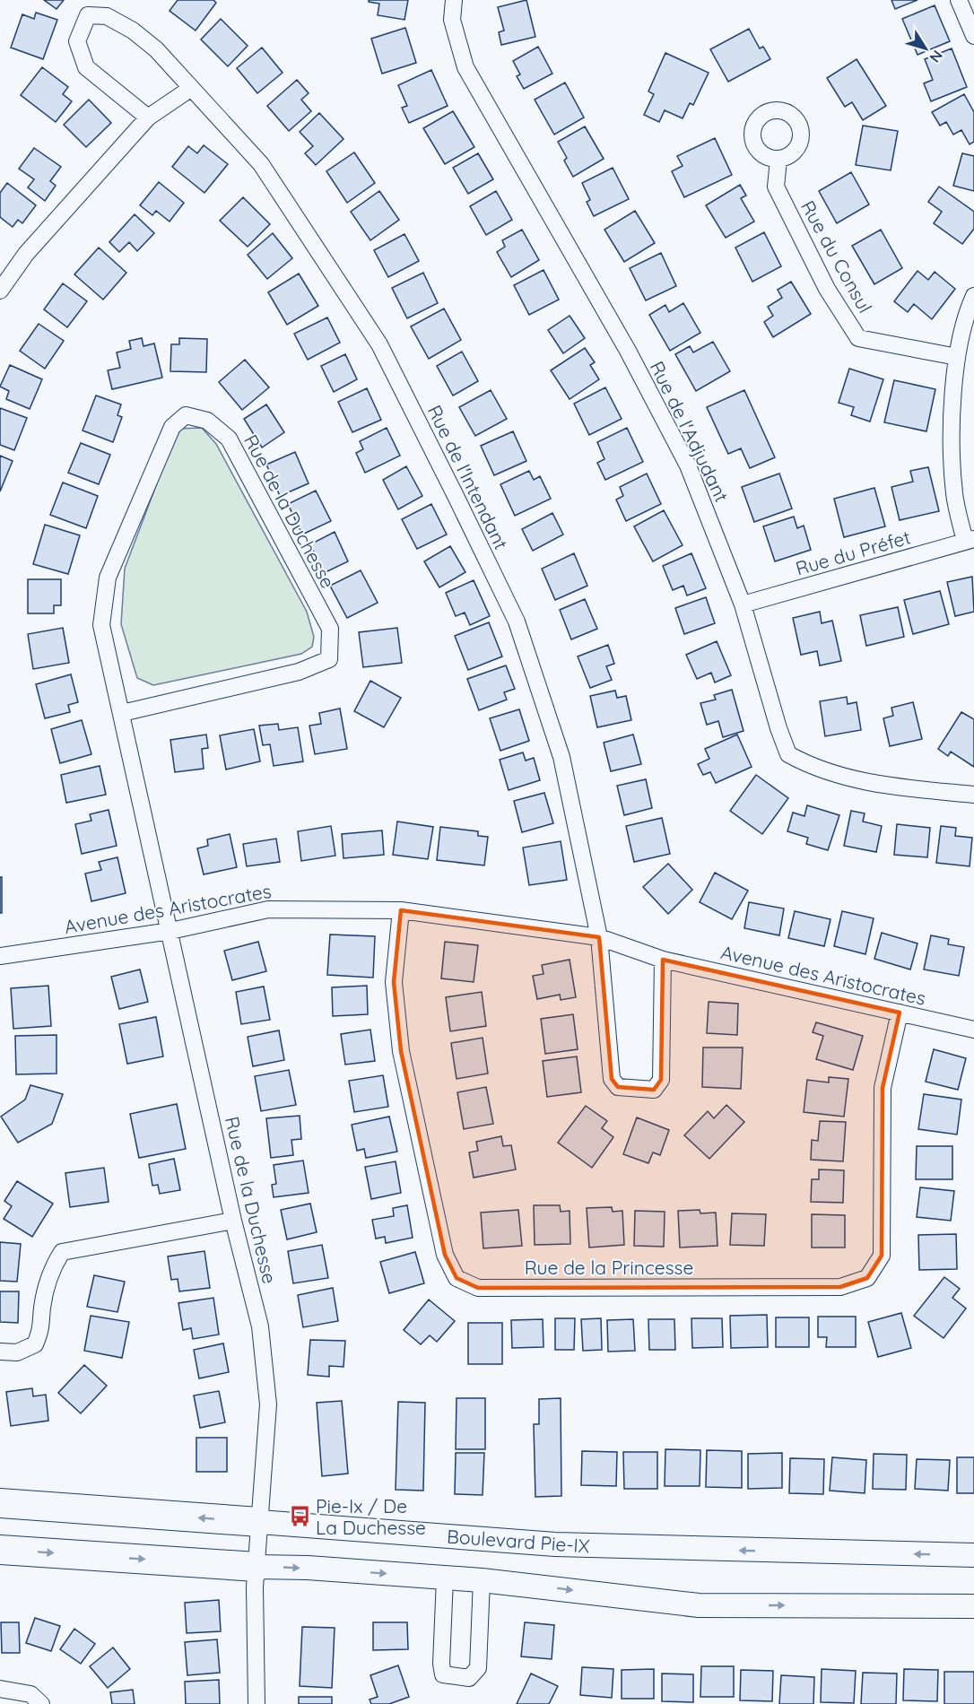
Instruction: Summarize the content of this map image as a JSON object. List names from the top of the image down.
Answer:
{
  "streets": {
    "highway": ["Boulevard Pie-IX"],
    "street": [
      "Rue du Consul",
      "Rue de l'Adjudant",
      "Rue de l'Intendant",
      "Rue de la Duchesse",
      "Rue du Préfet",
      "Avenue des Aristocrates",
      "Rue de la Princesse"
    ]
  },
  "crossings": [
    ["Rue de l'Adjudant", "Rue du Préfet"],
    ["Rue de l'Intendant", "Avenue des Aristocrates"],
    ["Rue de la Duchesse", "Avenue des Aristocrates"],
    ["Rue de la Duchesse", "Boulevard Pie-IX"],
    ["Avenue des Aristocrates", "Rue de la Princesse"]
  ],
  "one_way": ["Boulevard Pie-IX"],
  "places": {
    "bus stop": ["Pie-Ix / De La Duchesse"]
  },
  "north": "bottom right"
}
